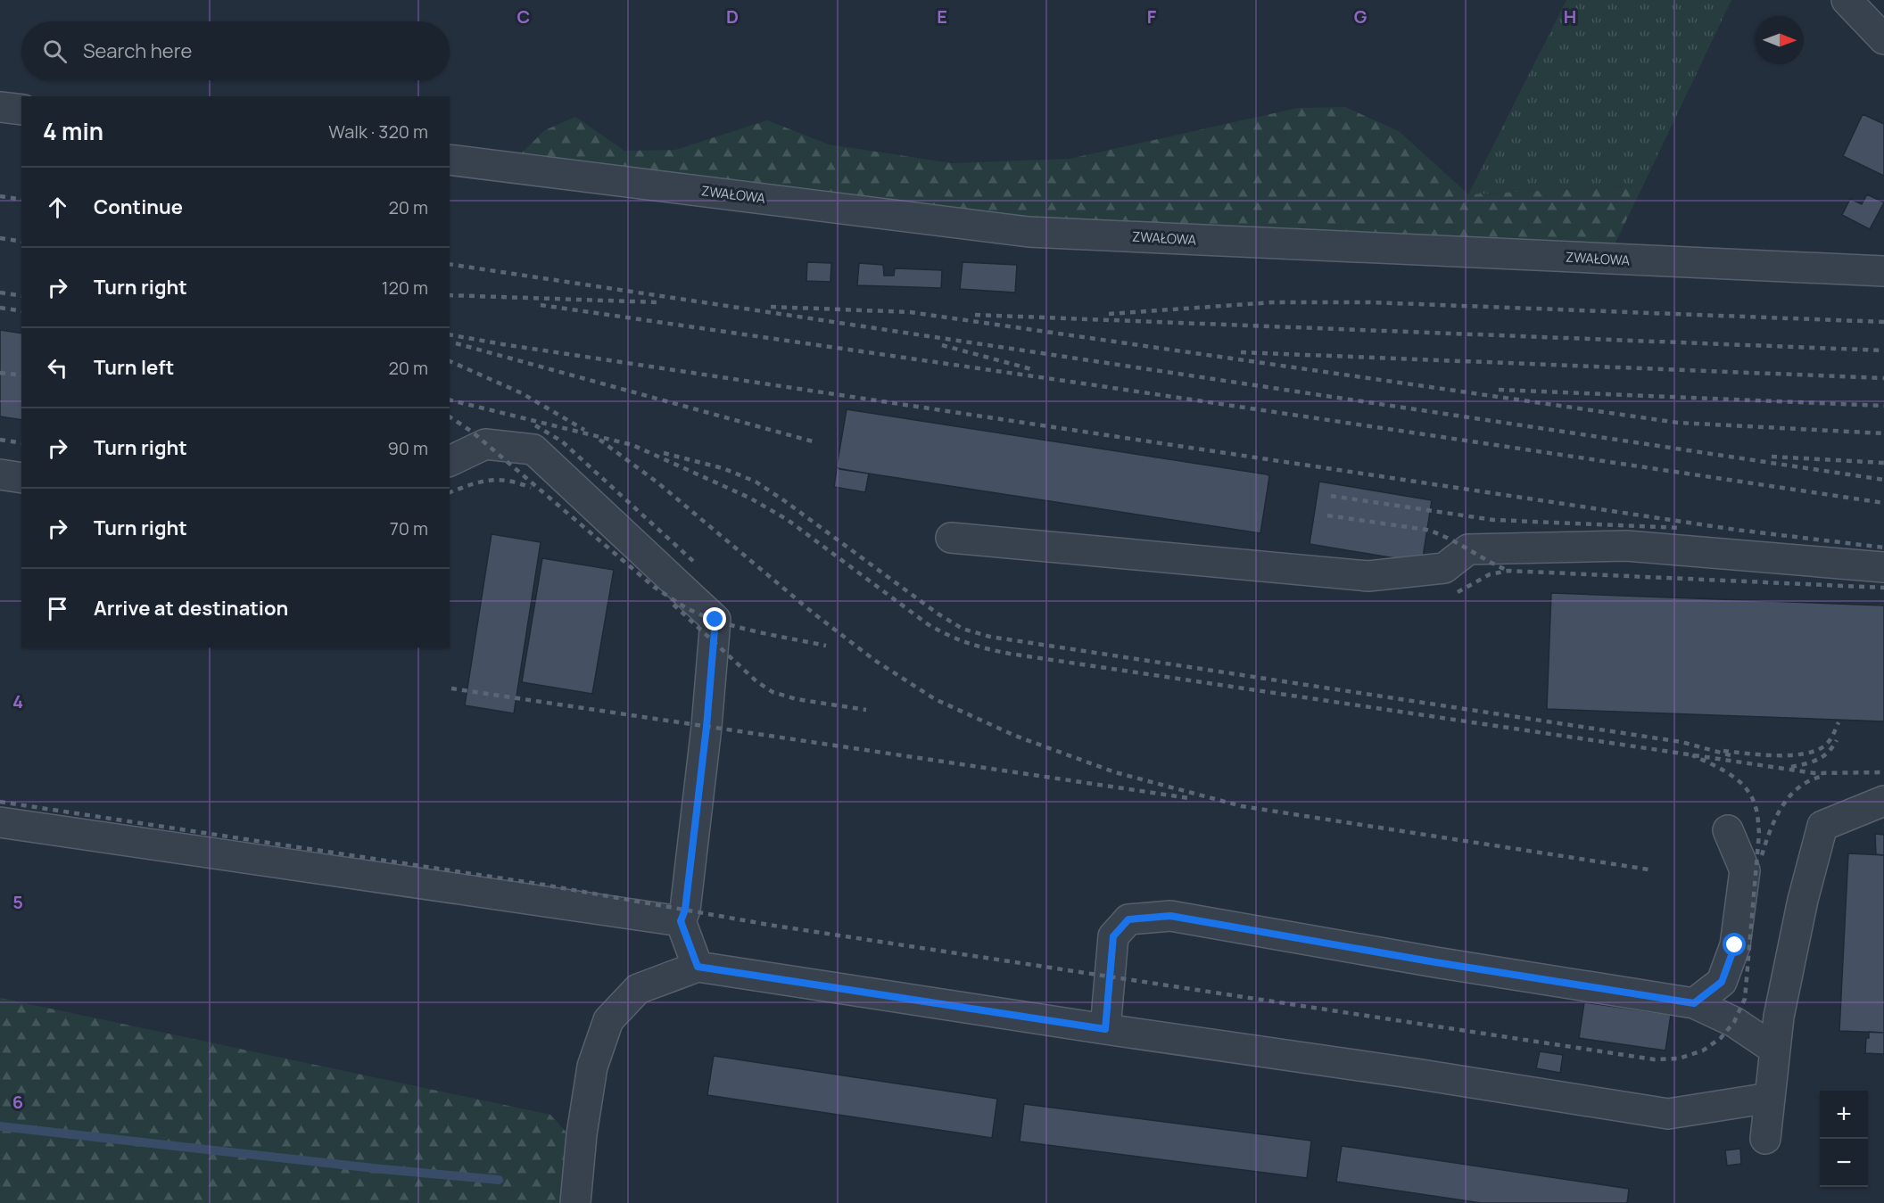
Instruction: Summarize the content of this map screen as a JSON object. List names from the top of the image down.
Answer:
{
  "streets": {
    "street": ["ZWAŁOWA"]
  },
  "north": "right",
  "page": {
    "search": "Search here",
    "heading": ["4 min", "Walk · 320 m"],
    "list": [
      ["Continue", "20 m"],
      ["Turn right", "120 m"],
      ["Turn left", "20 m"],
      ["Turn right", "90 m"],
      ["Turn right", "70 m"],
      "Arrive at destination"
    ],
    "map_buttons": ["+", "−"]
  },
  "grid": {
    "columns": [
      "C",
      "D",
      "E",
      "F",
      "G",
      "H"
    ],
    "rows": ["4", "5", "6"]
  }
}
